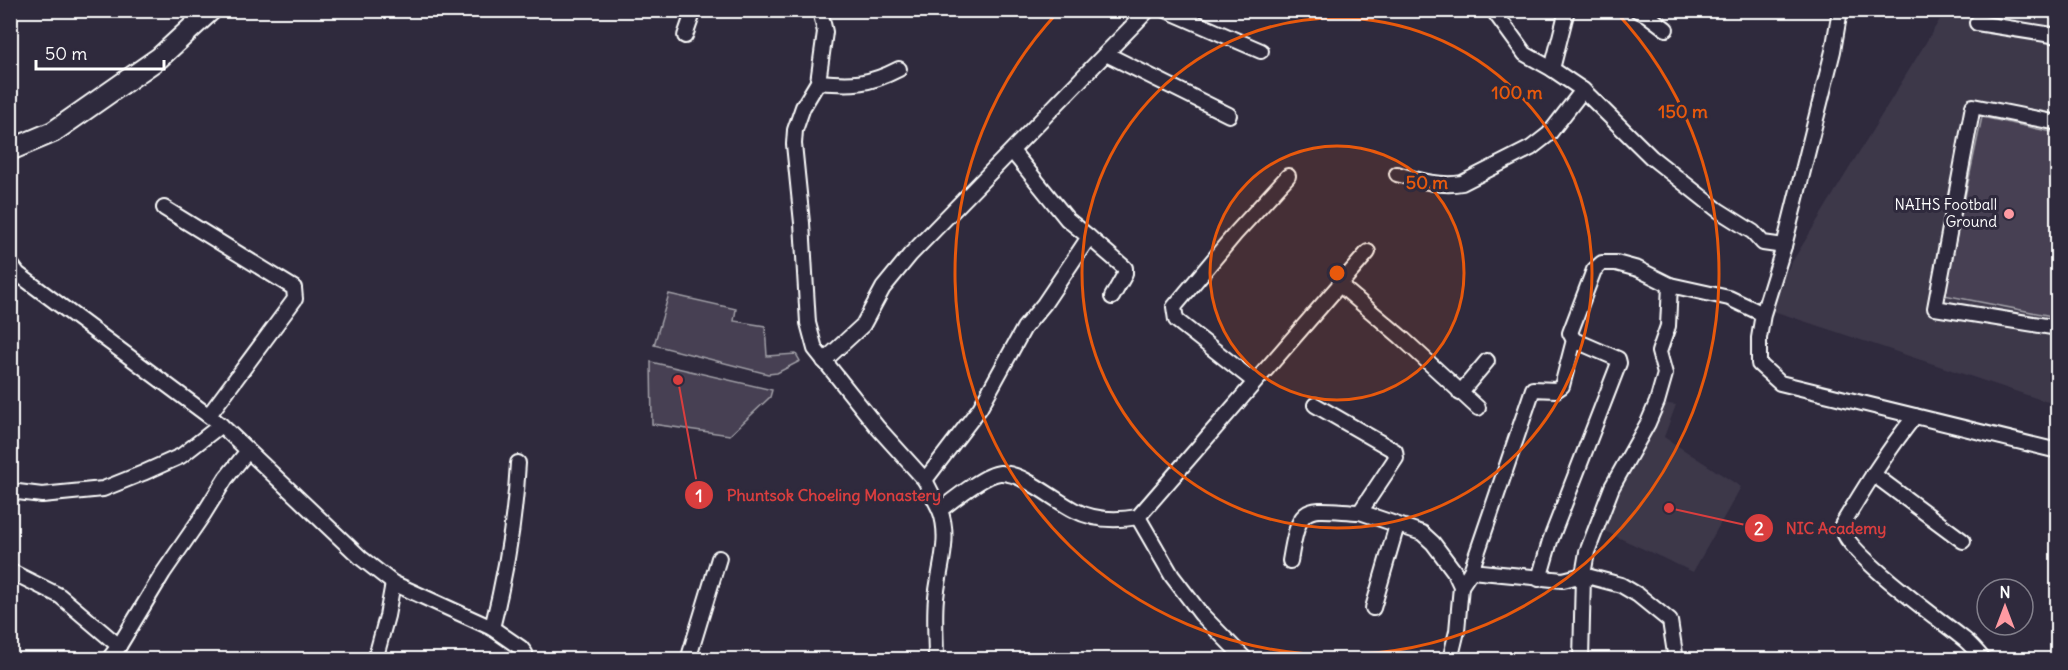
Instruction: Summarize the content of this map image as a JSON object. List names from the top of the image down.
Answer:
{
  "places": ["NAIHS Football Ground", "Phuntsok Choeling Monastery", "NIC Academy"],
  "scale_bar": "50 m",
  "north": "top",
  "rings": ["100 m", "150 m", "50 m"]
}
